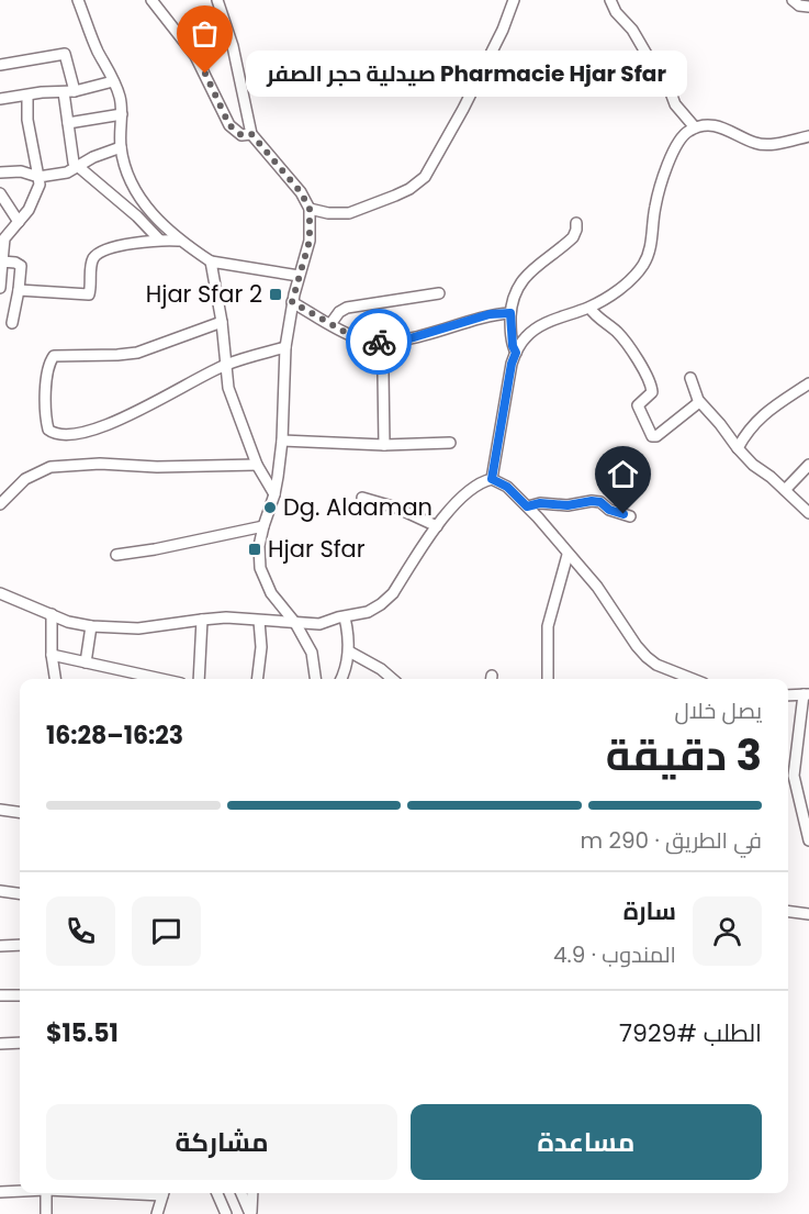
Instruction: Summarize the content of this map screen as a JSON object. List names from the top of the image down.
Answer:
{
  "places": {
    "other": ["Pharmacie Hjar Sfar صيدلية حجر الصفر", "Dg. Alaaman"],
    "transit": ["Hjar Sfar 2", "Hjar Sfar"]
  },
  "page": {
    "bubble": "Pharmacie Hjar Sfar صيدلية حجر الصفر",
    "heading": ["3 دقيقة", "يصل خلال", "16:23–16:28"],
    "panel": [
      "سارة",
      "المندوب · 4.9",
      "الطلب #7929",
      "$15.51"
    ],
    "bar": "في الطريق · 290 m",
    "buttons": ["مساعدة", "مشاركة"]
  }
}
